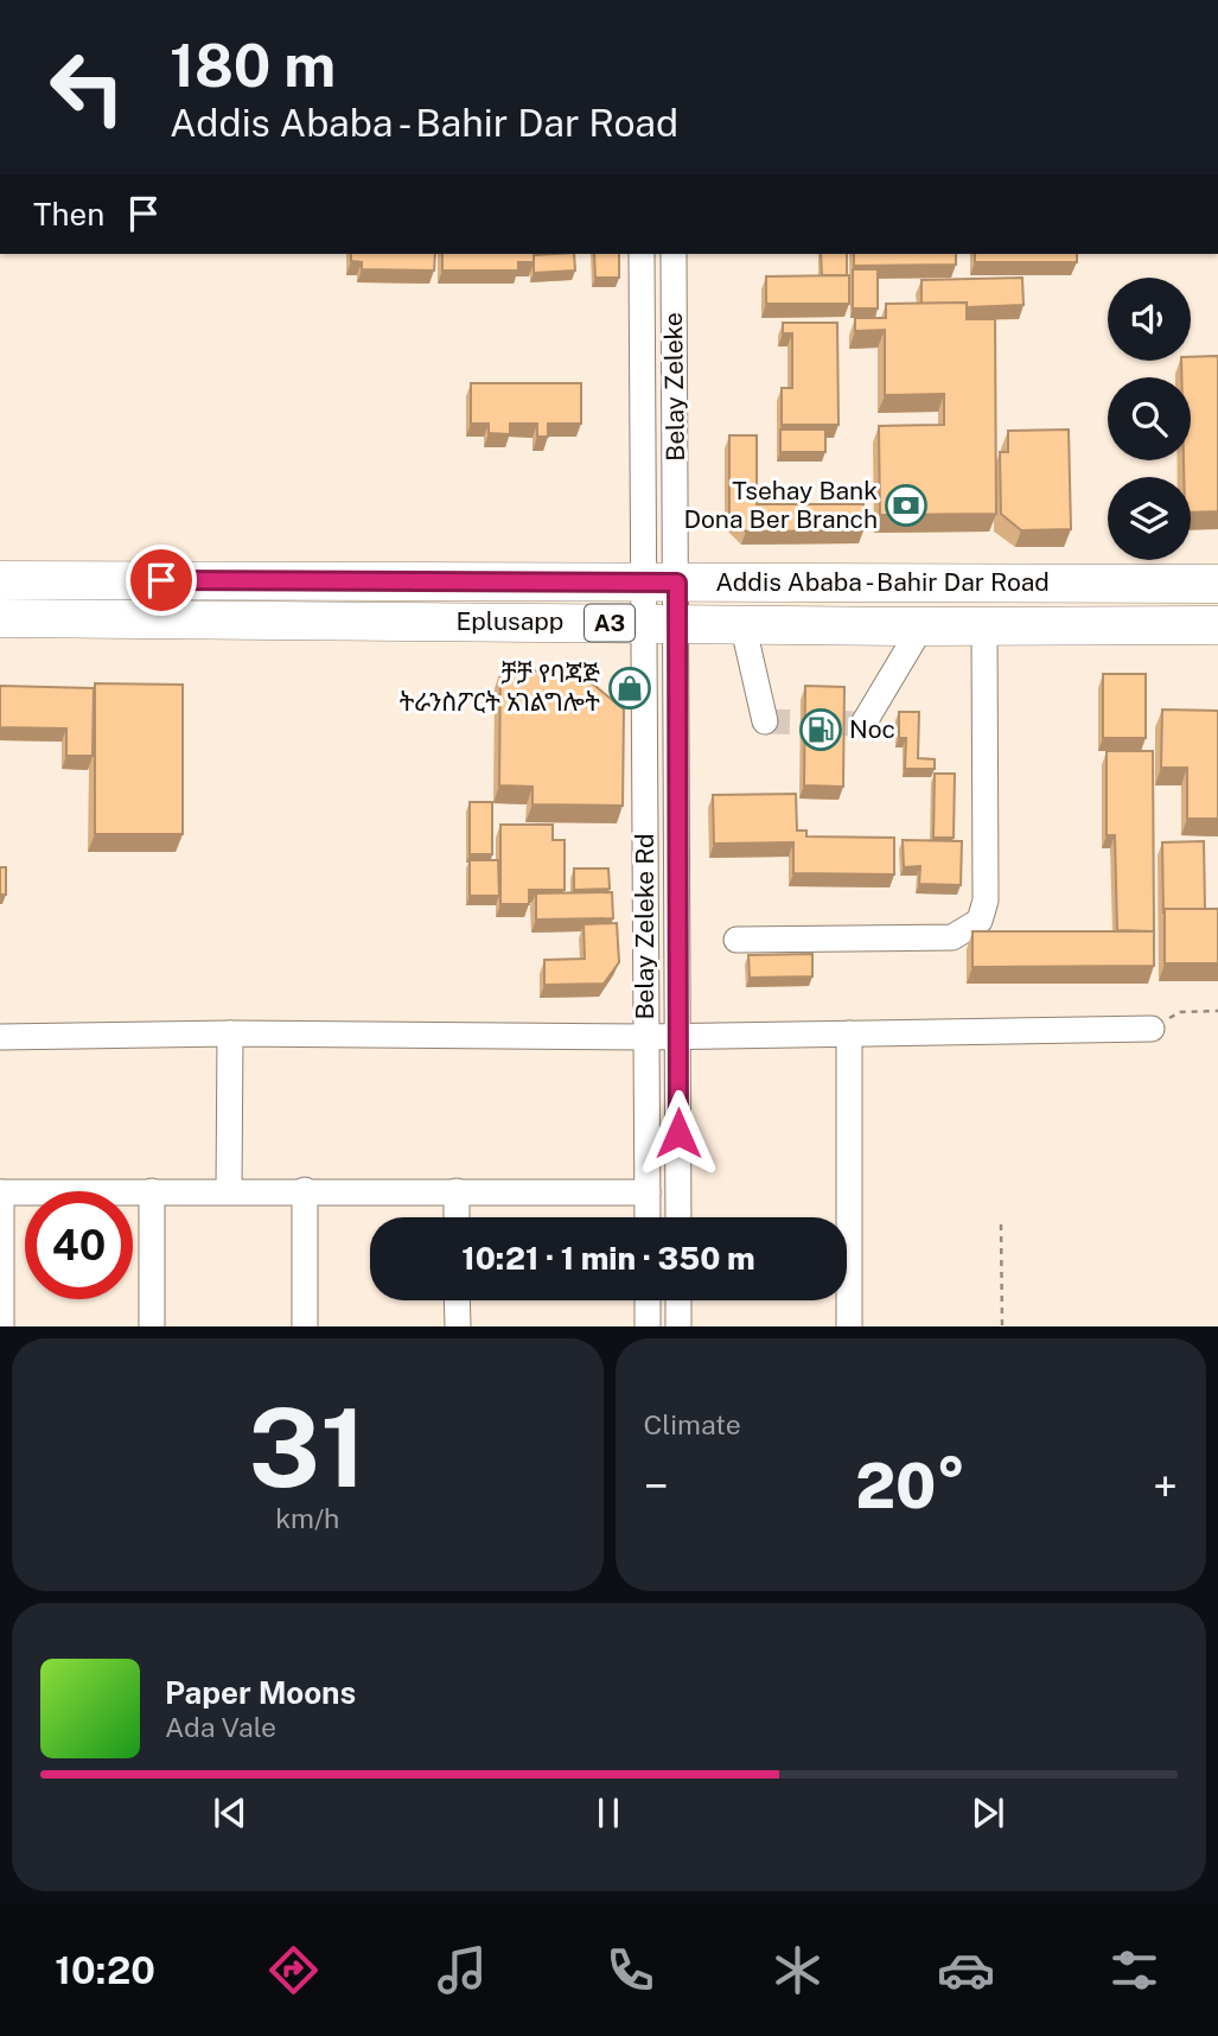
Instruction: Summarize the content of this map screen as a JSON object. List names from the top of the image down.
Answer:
{
  "streets": {
    "highway": ["Addis Ababa - Bahir Dar Road", "Eplusapp", "A3"],
    "street": ["Belay Zeleke", "Belay Zeleke Rd"]
  },
  "crossings": [
    ["Belay Zeleke", "Addis Ababa - Bahir Dar Road"],
    ["Belay Zeleke", "Eplusapp"],
    ["Belay Zeleke", "Belay Zeleke Rd"],
    ["Eplusapp", "Belay Zeleke Rd"]
  ],
  "places": {
    "bank": ["Tsehay Bank Dona Ber Branch"],
    "shop": ["ቻቻ የባጃጅ ትራንስፖርት አገልግሎት"],
    "fuel station": ["Noc"]
  },
  "page": {
    "turn": ["180 m", "Addis Ababa - Bahir Dar Road"],
    "then": "Then",
    "limit": "40",
    "trip": "10:21 · 1 min · 350 m",
    "tile": [
      ["31", "km/h"],
      "Climate"
    ],
    "heat": ["−", "20°", "+"],
    "song": ["Paper Moons", "Ada Vale"],
    "tabs": "10:20"
  }
}
